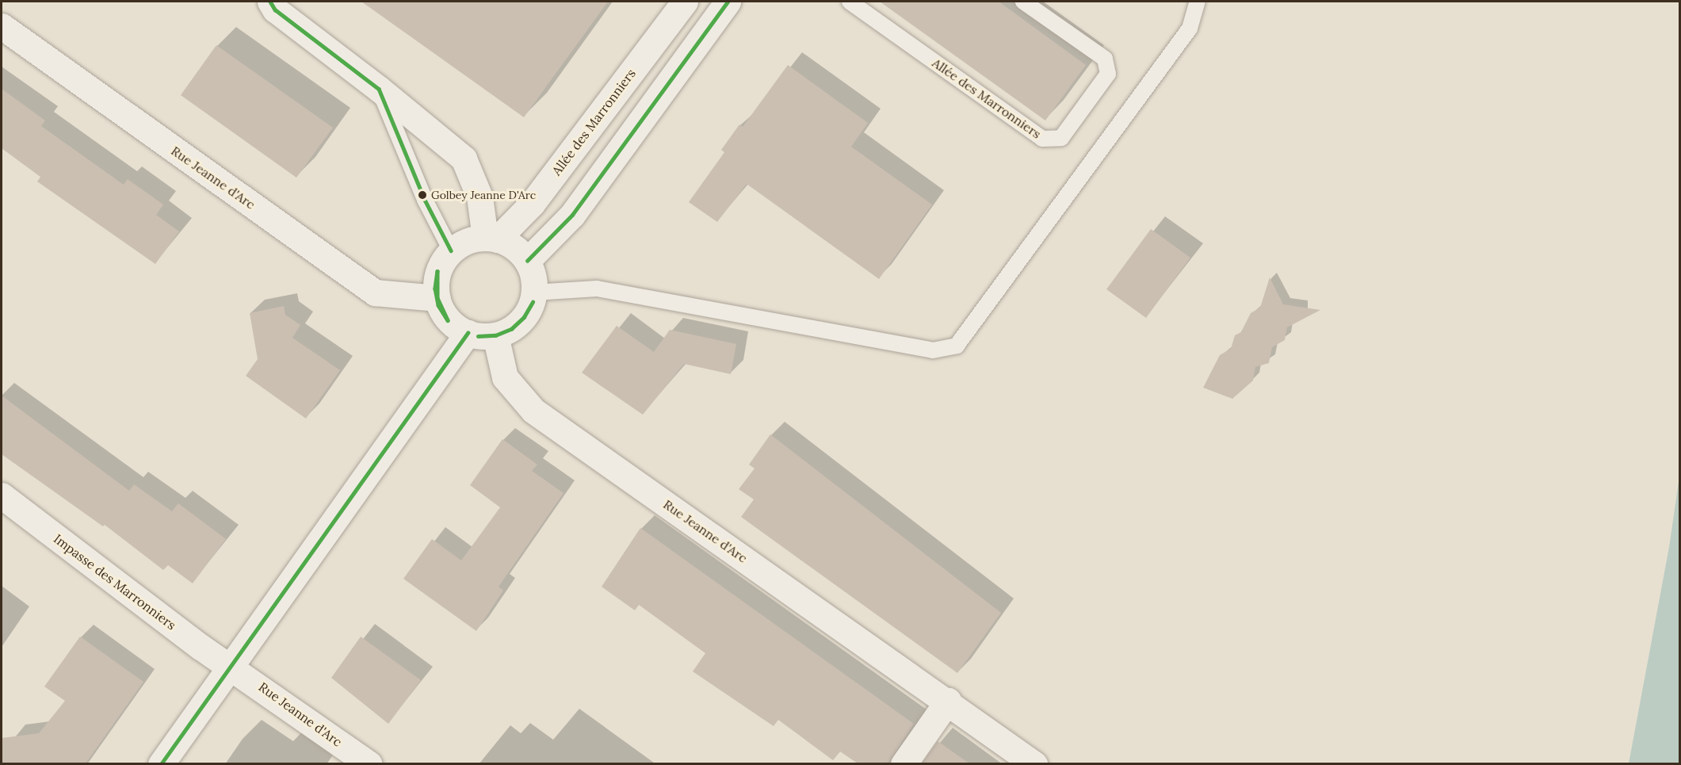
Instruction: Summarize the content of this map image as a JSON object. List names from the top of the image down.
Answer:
{
  "streets": {
    "street": ["Allée des Marronniers", "Rue Jeanne d'Arc", "Impasse des Marronniers"]
  },
  "crossings": [
    ["Allée des Marronniers", "Rue Jeanne d'Arc"],
    ["Rue Jeanne d'Arc", "Impasse des Marronniers"]
  ],
  "places": ["Golbey Jeanne D'Arc"]
}
